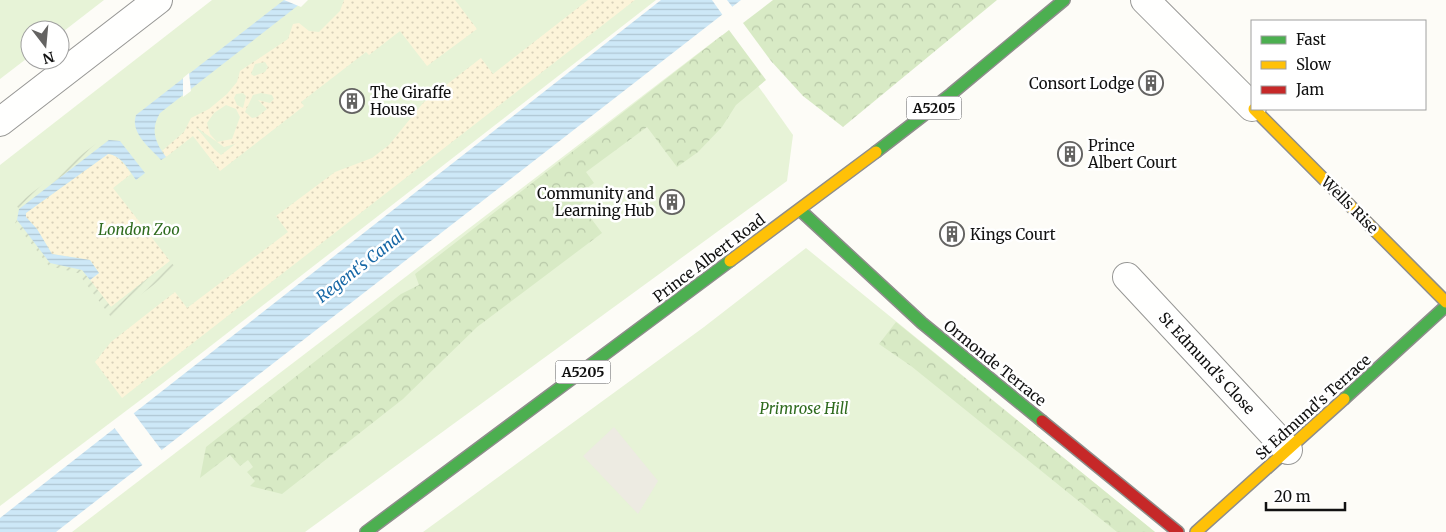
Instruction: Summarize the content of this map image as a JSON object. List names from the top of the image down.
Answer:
{
  "streets": {
    "street": [
      "A5205",
      "Wells Rise",
      "Prince Albert Road",
      "Ormonde Terrace",
      "St Edmund's Close",
      "St Edmund's Terrace"
    ]
  },
  "crossings": [
    ["Prince Albert Road", "Ormonde Terrace"],
    ["St Edmund's Close", "St Edmund's Terrace"]
  ],
  "water": ["Regent's Canal"],
  "parks": ["London Zoo", "Primrose Hill"],
  "places": {
    "building": [
      "Consort Lodge",
      "The Giraffe House",
      "Prince Albert Court",
      "Community and Learning Hub",
      "Kings Court"
    ]
  },
  "legend": ["Fast", "Slow", "Jam"],
  "scale_bar": "20 m",
  "north": "bottom"
}
